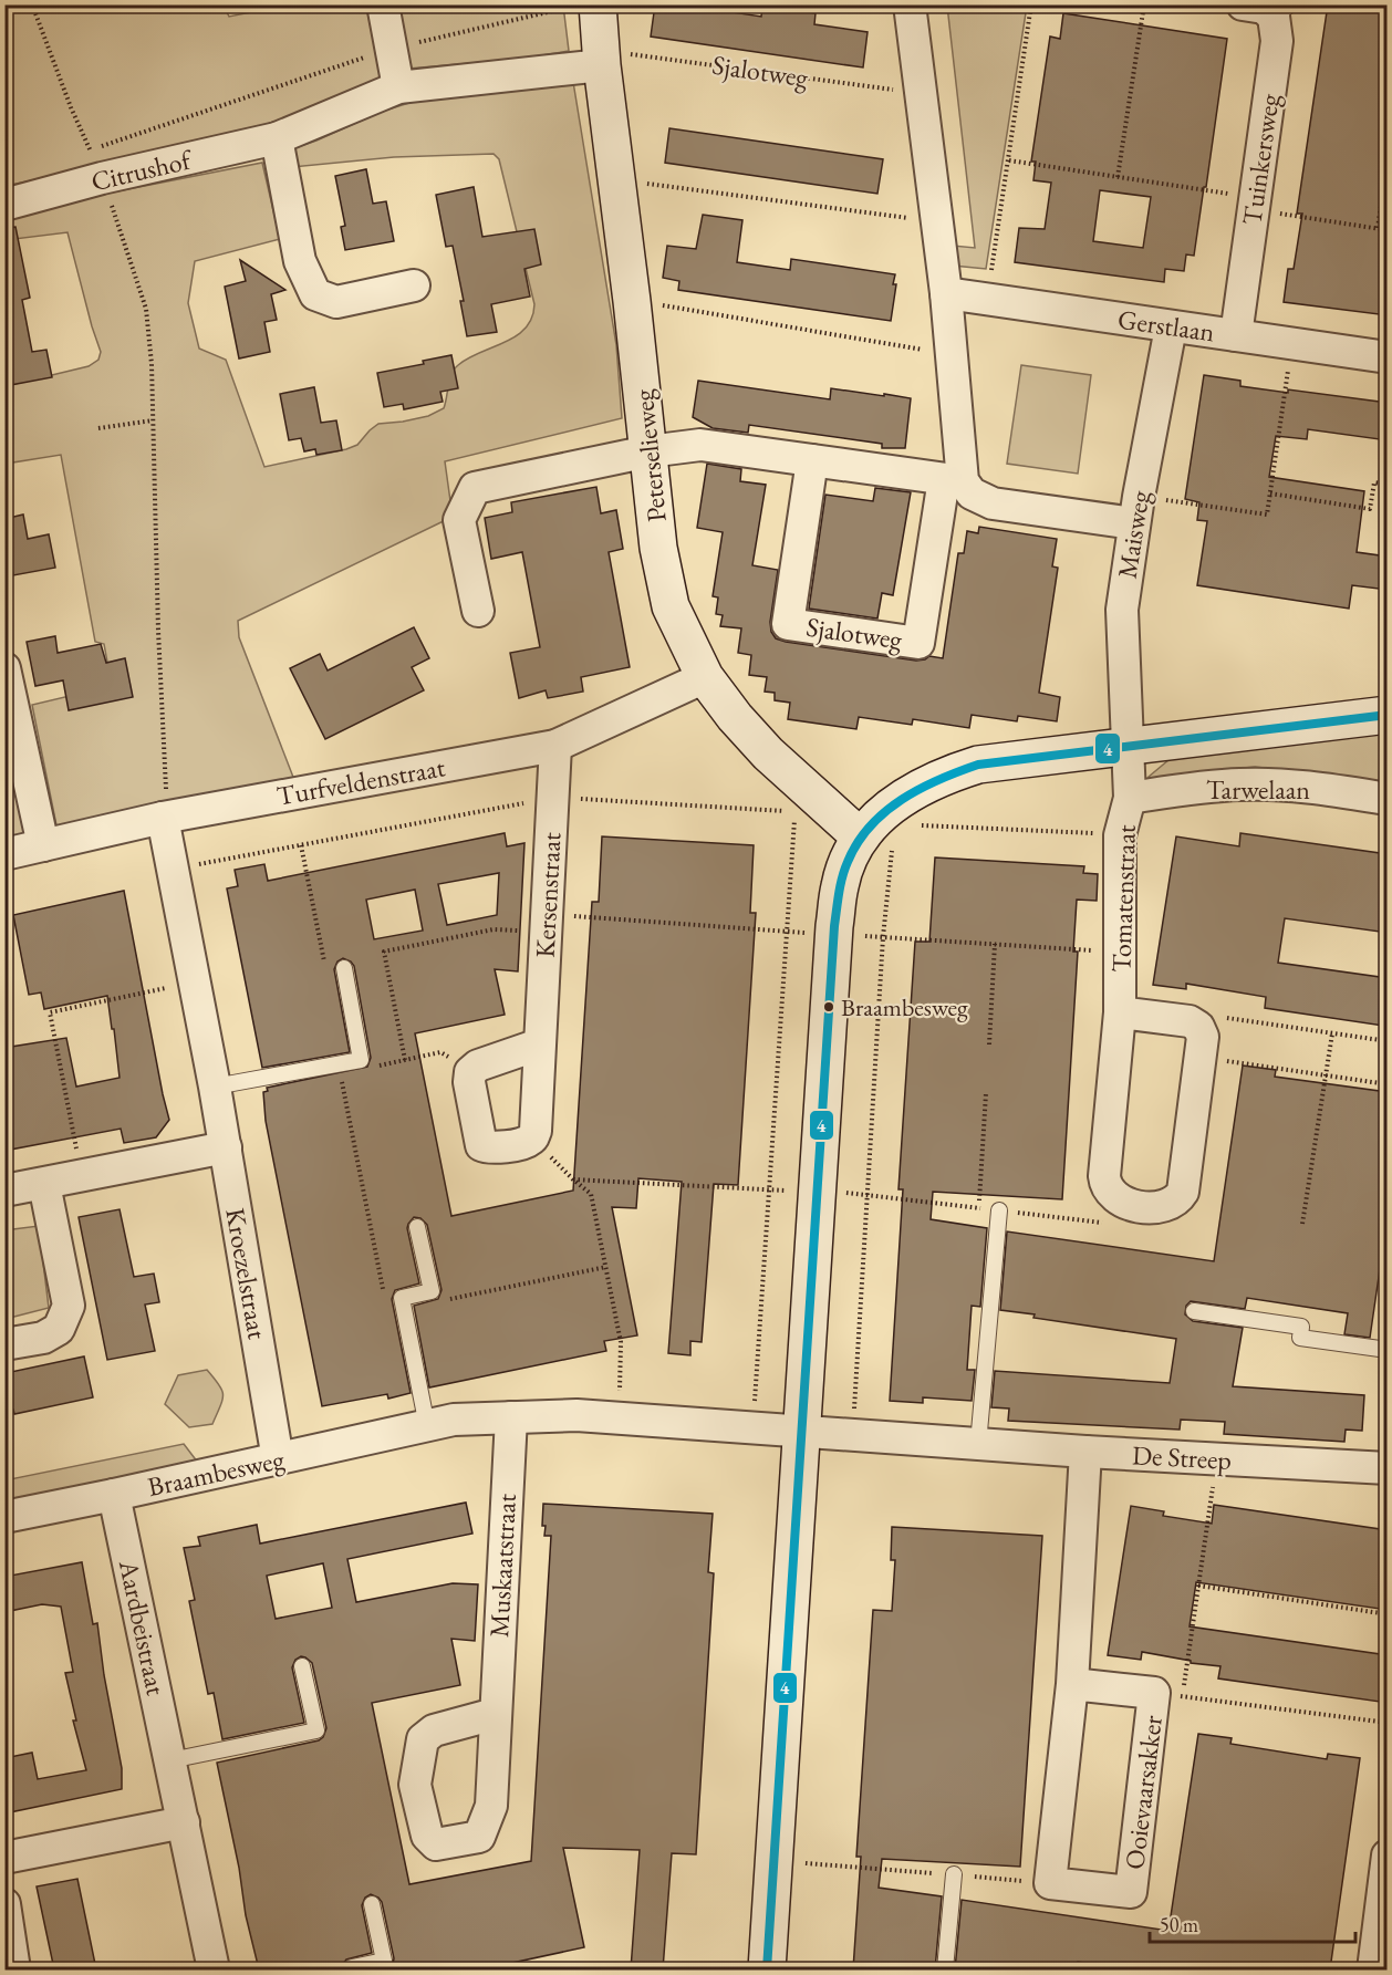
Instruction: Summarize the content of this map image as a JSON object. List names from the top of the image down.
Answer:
{
  "streets": {
    "street": [
      "Sjalotweg",
      "Tuinkersweg",
      "Citrushof",
      "Gerstlaan",
      "Peterselieweg",
      "Maisweg",
      "Turfveldenstraat",
      "Tarwelaan",
      "Kersenstraat",
      "Tomatenstraat",
      "Kroezelstraat",
      "De Streep",
      "Braambesweg",
      "Muskaatstraat",
      "Aardbeistraat",
      "Ooievaarsakker"
    ]
  },
  "crossings": [
    ["Sjalotweg", "Citrushof"],
    ["Sjalotweg", "Gerstlaan"],
    ["Sjalotweg", "Peterselieweg"],
    ["Tuinkersweg", "Gerstlaan"],
    ["Citrushof", "Peterselieweg"],
    ["Gerstlaan", "Maisweg"],
    ["Peterselieweg", "Turfveldenstraat"],
    ["Peterselieweg", "Tarwelaan"],
    ["Maisweg", "Tarwelaan"],
    ["Maisweg", "Tomatenstraat"],
    ["Turfveldenstraat", "Kersenstraat"],
    ["Turfveldenstraat", "Kroezelstraat"],
    ["Tarwelaan", "Tomatenstraat"],
    ["Tarwelaan", "De Streep"],
    ["Tarwelaan", "Braambesweg"],
    ["Kroezelstraat", "Braambesweg"],
    ["De Streep", "Braambesweg"],
    ["Braambesweg", "Muskaatstraat"],
    ["Braambesweg", "Aardbeistraat"]
  ],
  "places": ["Braambesweg"],
  "lines": ["transit line 4"],
  "scale_bar": "50 m"
}
